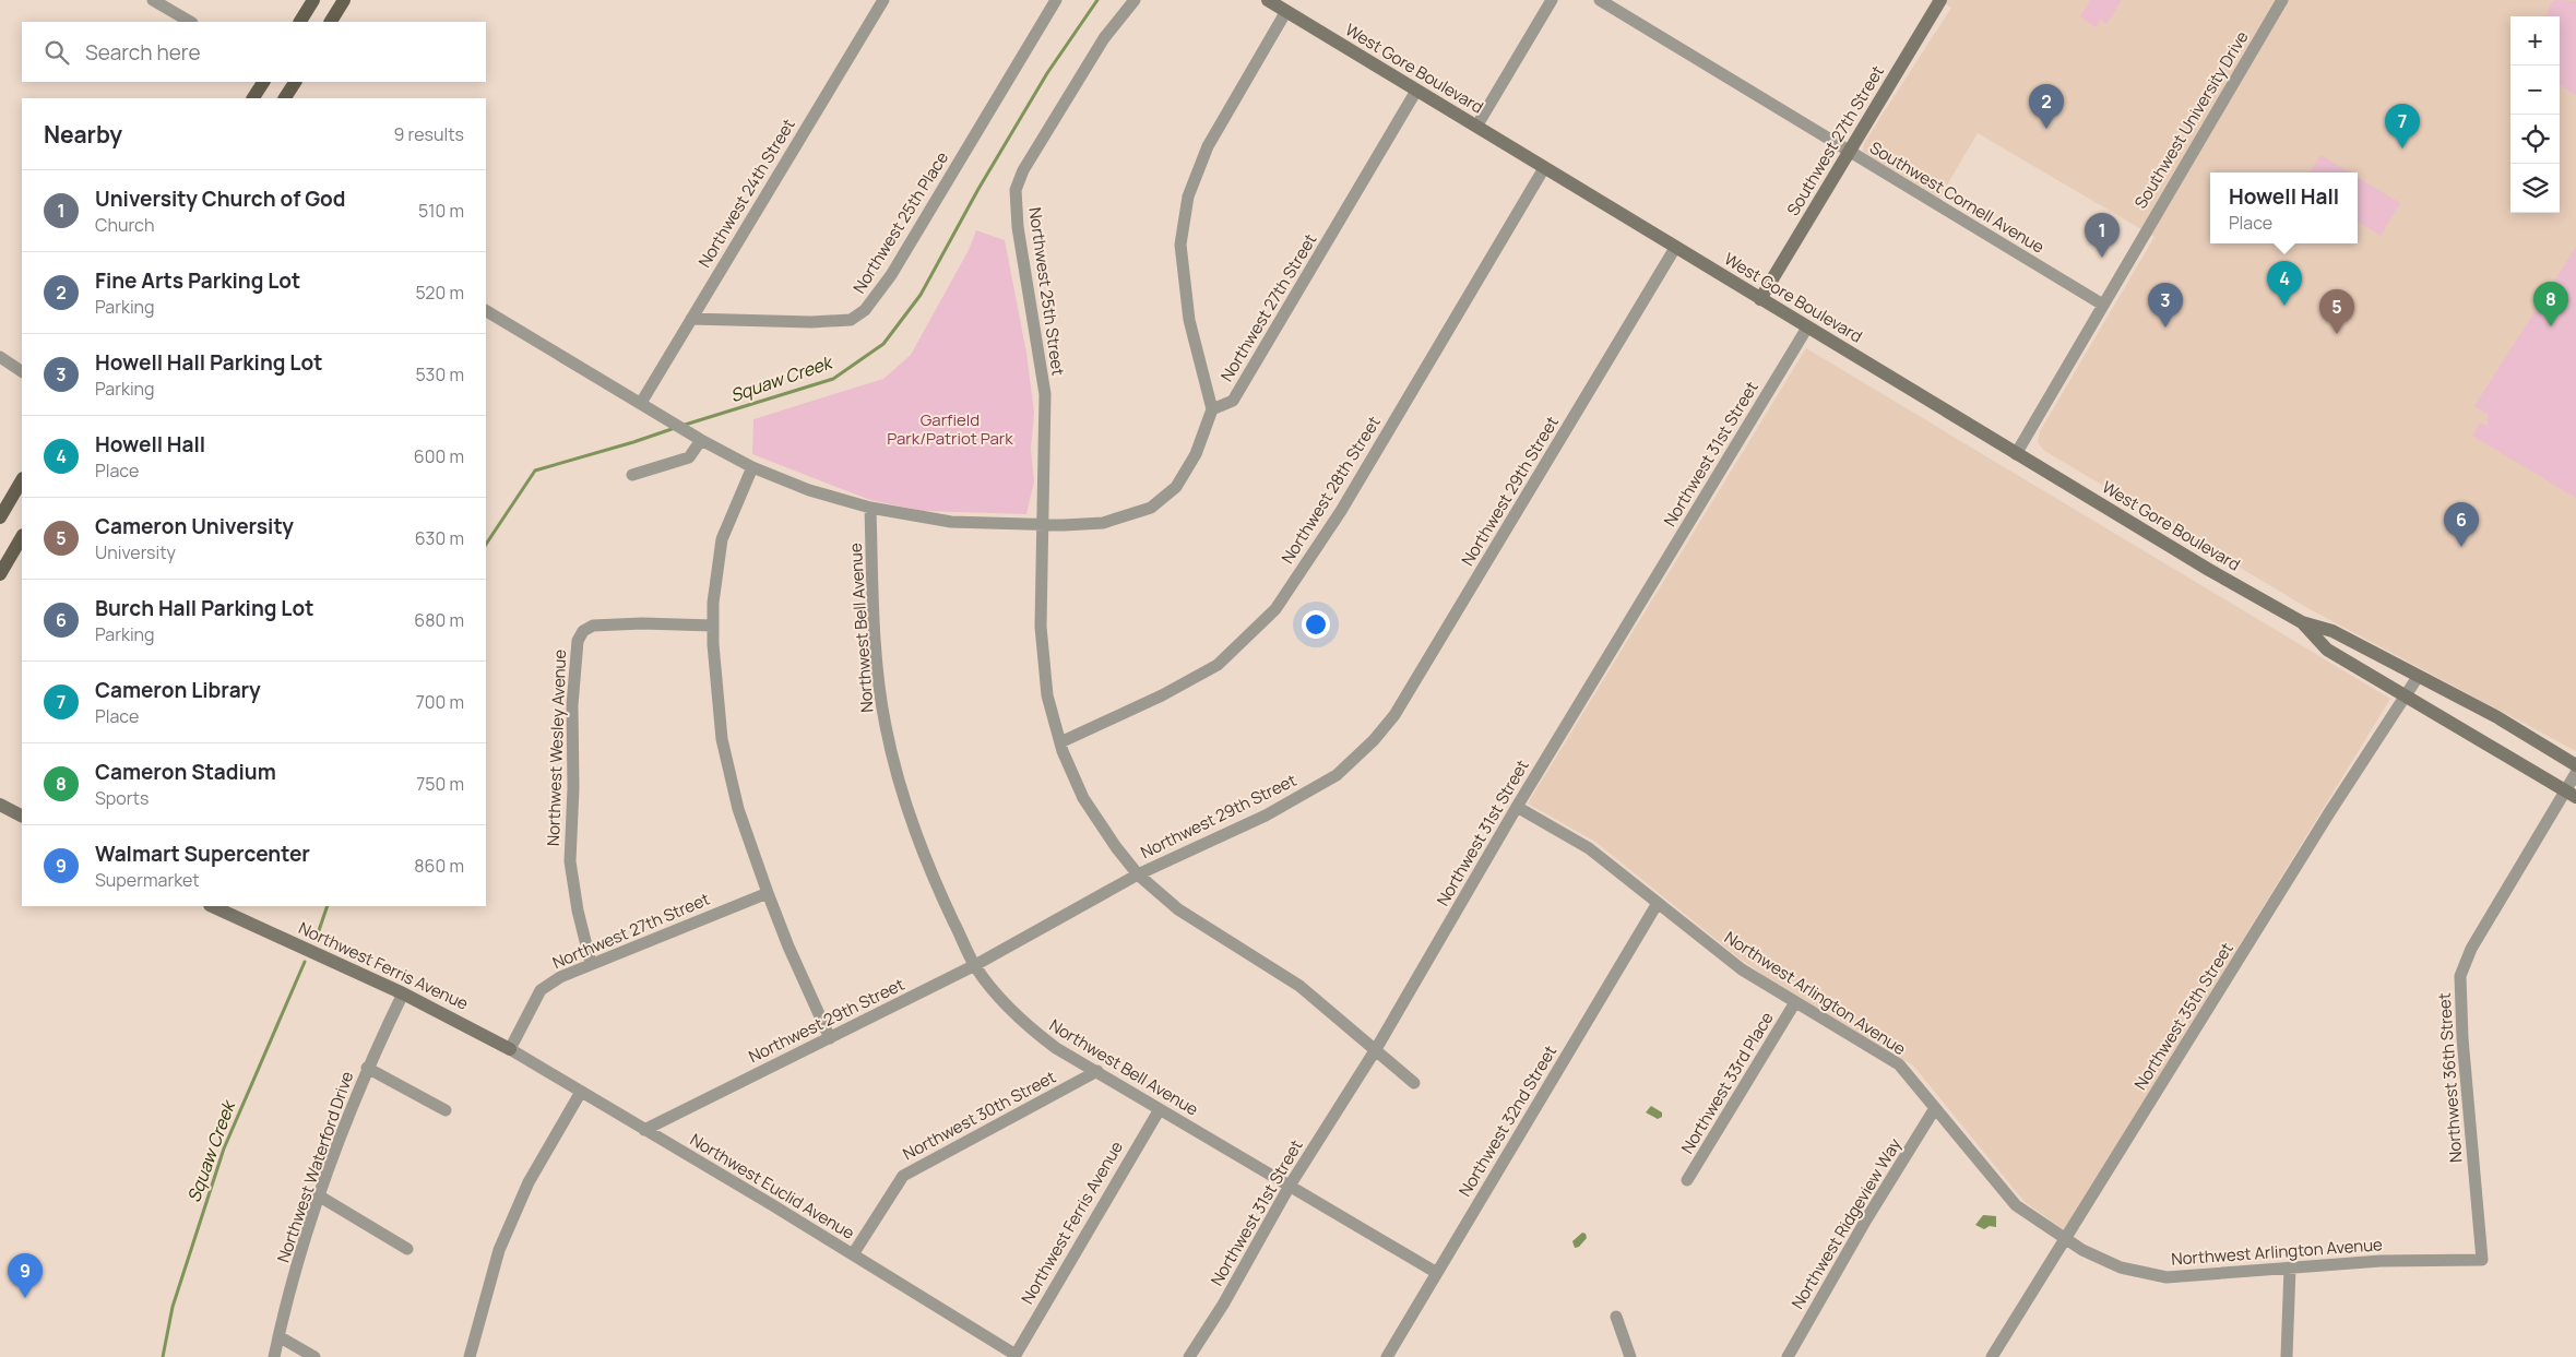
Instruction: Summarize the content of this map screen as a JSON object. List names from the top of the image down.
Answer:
{
  "streets": {
    "main road": ["West Gore Boulevard", "Southwest 27th Street", "Northwest Ferris Avenue"],
    "street": [
      "Southwest University Drive",
      "Northwest 24th Street",
      "Southwest Cornell Avenue",
      "Northwest 25th Place",
      "Northwest 25th Street",
      "Northwest 27th Street",
      "Northwest 31st Street",
      "Northwest 28th Street",
      "Northwest 29th Street",
      "Northwest Bell Avenue",
      "Northwest Wesley Avenue",
      "Northwest Arlington Avenue",
      "Northwest 35th Street",
      "Northwest 36th Street",
      "Northwest 33rd Place",
      "Northwest 30th Street",
      "Northwest 32nd Street",
      "Northwest Waterford Drive",
      "Northwest Euclid Avenue",
      "Northwest Ridgeview Way"
    ]
  },
  "crossings": [
    ["West Gore Boulevard", "Southwest University Drive"],
    ["West Gore Boulevard", "Southwest 27th Street"],
    ["West Gore Boulevard", "Northwest 27th Street"],
    ["West Gore Boulevard", "Northwest 31st Street"],
    ["West Gore Boulevard", "Northwest 28th Street"],
    ["West Gore Boulevard", "Northwest 29th Street"],
    ["West Gore Boulevard", "Northwest 35th Street"],
    ["West Gore Boulevard", "Northwest 36th Street"],
    ["Southwest University Drive", "Southwest Cornell Avenue"],
    ["Southwest 27th Street", "Southwest Cornell Avenue"],
    ["Northwest 24th Street", "Northwest 25th Place"],
    ["Northwest 27th Street", "Northwest Wesley Avenue"],
    ["Northwest 27th Street", "Northwest Ferris Avenue"],
    ["Northwest 27th Street", "Northwest Euclid Avenue"],
    ["Northwest 31st Street", "Northwest Bell Avenue"],
    ["Northwest 31st Street", "Northwest Arlington Avenue"],
    ["Northwest 29th Street", "Northwest Bell Avenue"],
    ["Northwest 29th Street", "Northwest Euclid Avenue"],
    ["Northwest Bell Avenue", "Northwest Ferris Avenue"],
    ["Northwest Bell Avenue", "Northwest 30th Street"],
    ["Northwest Bell Avenue", "Northwest 32nd Street"],
    ["Northwest Ferris Avenue", "Northwest Waterford Drive"],
    ["Northwest Ferris Avenue", "Northwest Euclid Avenue"],
    ["Northwest Arlington Avenue", "Northwest 35th Street"],
    ["Northwest Arlington Avenue", "Northwest 36th Street"],
    ["Northwest Arlington Avenue", "Northwest 33rd Place"],
    ["Northwest Arlington Avenue", "Northwest 32nd Street"],
    ["Northwest Arlington Avenue", "Northwest Ridgeview Way"],
    ["Northwest 30th Street", "Northwest Euclid Avenue"]
  ],
  "water": ["Squaw Creek"],
  "parks": ["Garfield Park/Patriot Park"],
  "page": {
    "map_buttons": ["+", "−"],
    "search": "Search here",
    "pins": [
      "2",
      "7",
      "1",
      "4",
      "8",
      "3",
      "5",
      "6",
      "9"
    ],
    "heading": ["Nearby", "9 results"],
    "list": [
      {
        "mark": "1",
        "name": "University Church of God",
        "note": "Church",
        "value": "510 m"
      },
      {
        "mark": "2",
        "name": "Fine Arts Parking Lot",
        "note": "Parking",
        "value": "520 m"
      },
      {
        "mark": "3",
        "name": "Howell Hall Parking Lot",
        "note": "Parking",
        "value": "530 m"
      },
      {
        "mark": "4",
        "name": "Howell Hall",
        "note": "Place",
        "value": "600 m"
      },
      {
        "mark": "5",
        "name": "Cameron University",
        "note": "University",
        "value": "630 m"
      },
      {
        "mark": "6",
        "name": "Burch Hall Parking Lot",
        "note": "Parking",
        "value": "680 m"
      },
      {
        "mark": "7",
        "name": "Cameron Library",
        "note": "Place",
        "value": "700 m"
      },
      {
        "mark": "8",
        "name": "Cameron Stadium",
        "note": "Sports",
        "value": "750 m"
      },
      {
        "mark": "9",
        "name": "Walmart Supercenter",
        "note": "Supermarket",
        "value": "860 m"
      }
    ],
    "popup": ["Howell Hall", "Place"]
  }
}
